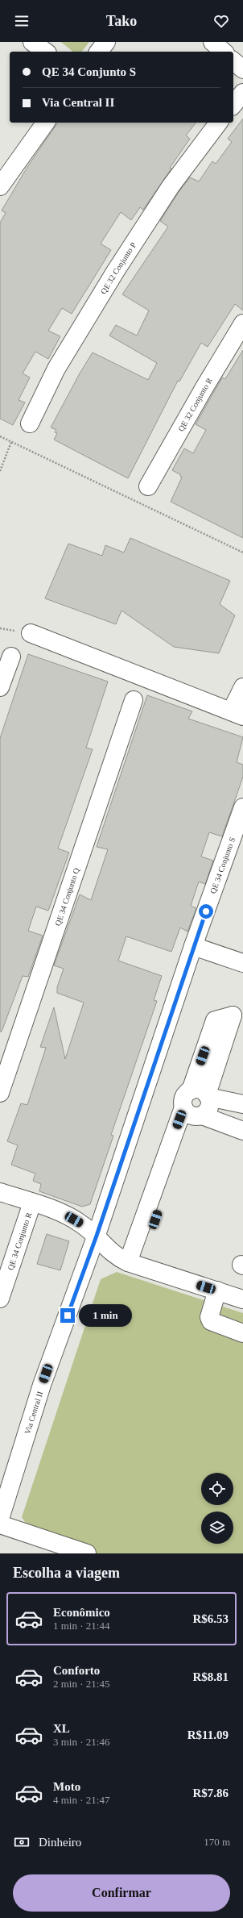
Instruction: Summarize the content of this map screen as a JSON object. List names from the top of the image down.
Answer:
{
  "streets": {
    "street": [
      "QE 32 Conjunto P",
      "QE 32 Conjunto R",
      "QE 34 Conjunto S",
      "QE 34 Conjunto Q",
      "QE 34 Conjunto R",
      "Via Central II"
    ]
  },
  "crossings": [
    ["QE 34 Conjunto S", "Via Central II"]
  ],
  "page": {
    "header": "Tako",
    "banner": ["QE 34 Conjunto S", "Via Central II"],
    "bubble": "1 min",
    "heading": "Escolha a viagem",
    "list": [
      {
        "name": "Econômico",
        "note": "1 min · 21:44",
        "value": "R$6.53"
      },
      {
        "name": "Conforto",
        "note": "2 min · 21:45",
        "value": "R$8.81"
      },
      {
        "name": "XL",
        "note": "3 min · 21:46",
        "value": "R$11.09"
      },
      {
        "name": "Moto",
        "note": "4 min · 21:47",
        "value": "R$7.86"
      }
    ],
    "pay": ["Dinheiro", "170 m"],
    "buttons": "Confirmar"
  }
}
